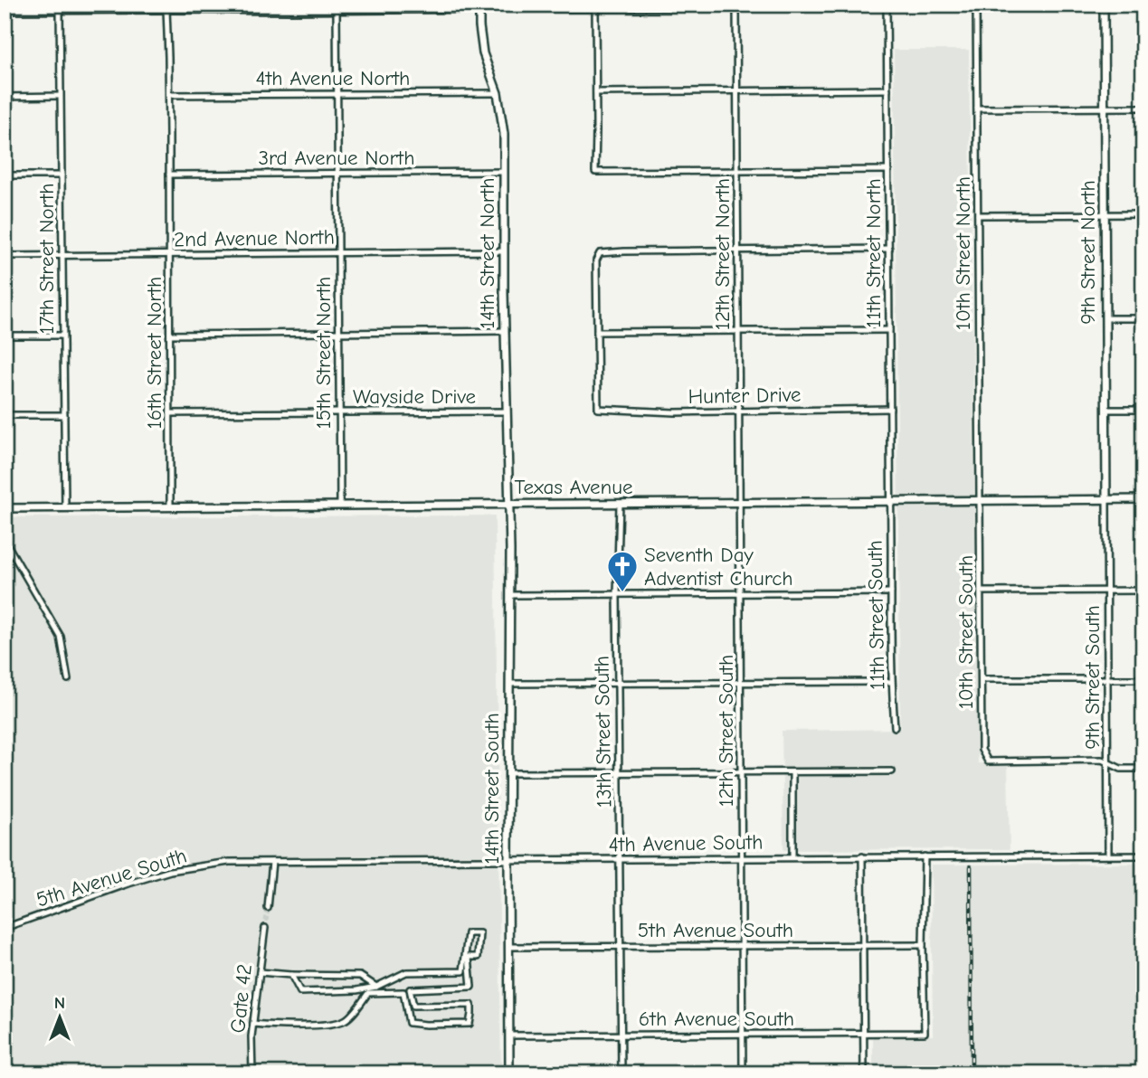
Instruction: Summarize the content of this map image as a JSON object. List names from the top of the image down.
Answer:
{
  "streets": {
    "street": [
      "4th Avenue North",
      "3rd Avenue North",
      "2nd Avenue North",
      "9th Street North",
      "14th Street North",
      "11th Street North",
      "10th Street North",
      "12th Street North",
      "17th Street North",
      "16th Street North",
      "15th Street North",
      "Hunter Drive",
      "Wayside Drive",
      "Texas Avenue",
      "11th Street South",
      "10th Street South",
      "9th Street South",
      "12th Street South",
      "13th Street South",
      "14th Street South",
      "4th Avenue South",
      "5th Avenue South",
      "Gate 42",
      "6th Avenue South"
    ]
  },
  "crossings": [
    ["4th Avenue North", "14th Street North"],
    ["4th Avenue North", "16th Street North"],
    ["4th Avenue North", "15th Street North"],
    ["3rd Avenue North", "14th Street North"],
    ["3rd Avenue North", "16th Street North"],
    ["3rd Avenue North", "15th Street North"],
    ["2nd Avenue North", "14th Street North"],
    ["2nd Avenue North", "17th Street North"],
    ["2nd Avenue North", "16th Street North"],
    ["2nd Avenue North", "15th Street North"],
    ["9th Street North", "Texas Avenue"],
    ["9th Street North", "9th Street South"],
    ["14th Street North", "Wayside Drive"],
    ["14th Street North", "Texas Avenue"],
    ["14th Street North", "14th Street South"],
    ["11th Street North", "Hunter Drive"],
    ["11th Street North", "Texas Avenue"],
    ["11th Street North", "11th Street South"],
    ["10th Street North", "Texas Avenue"],
    ["10th Street North", "10th Street South"],
    ["12th Street North", "Hunter Drive"],
    ["12th Street North", "Texas Avenue"],
    ["12th Street North", "12th Street South"],
    ["17th Street North", "Texas Avenue"],
    ["16th Street North", "Wayside Drive"],
    ["16th Street North", "Texas Avenue"],
    ["15th Street North", "Wayside Drive"],
    ["15th Street North", "Texas Avenue"],
    ["Texas Avenue", "11th Street South"],
    ["Texas Avenue", "10th Street South"],
    ["Texas Avenue", "9th Street South"],
    ["Texas Avenue", "12th Street South"],
    ["Texas Avenue", "13th Street South"],
    ["Texas Avenue", "14th Street South"],
    ["10th Street South", "9th Street South"],
    ["9th Street South", "4th Avenue South"],
    ["12th Street South", "4th Avenue South"],
    ["12th Street South", "5th Avenue South"],
    ["12th Street South", "6th Avenue South"],
    ["13th Street South", "4th Avenue South"],
    ["13th Street South", "5th Avenue South"],
    ["13th Street South", "6th Avenue South"],
    ["14th Street South", "4th Avenue South"],
    ["14th Street South", "5th Avenue South"],
    ["14th Street South", "6th Avenue South"],
    ["4th Avenue South", "5th Avenue South"],
    ["5th Avenue South", "6th Avenue South"]
  ],
  "places": {
    "church": ["Seventh Day Adventist Church"]
  },
  "north": "top"
}
